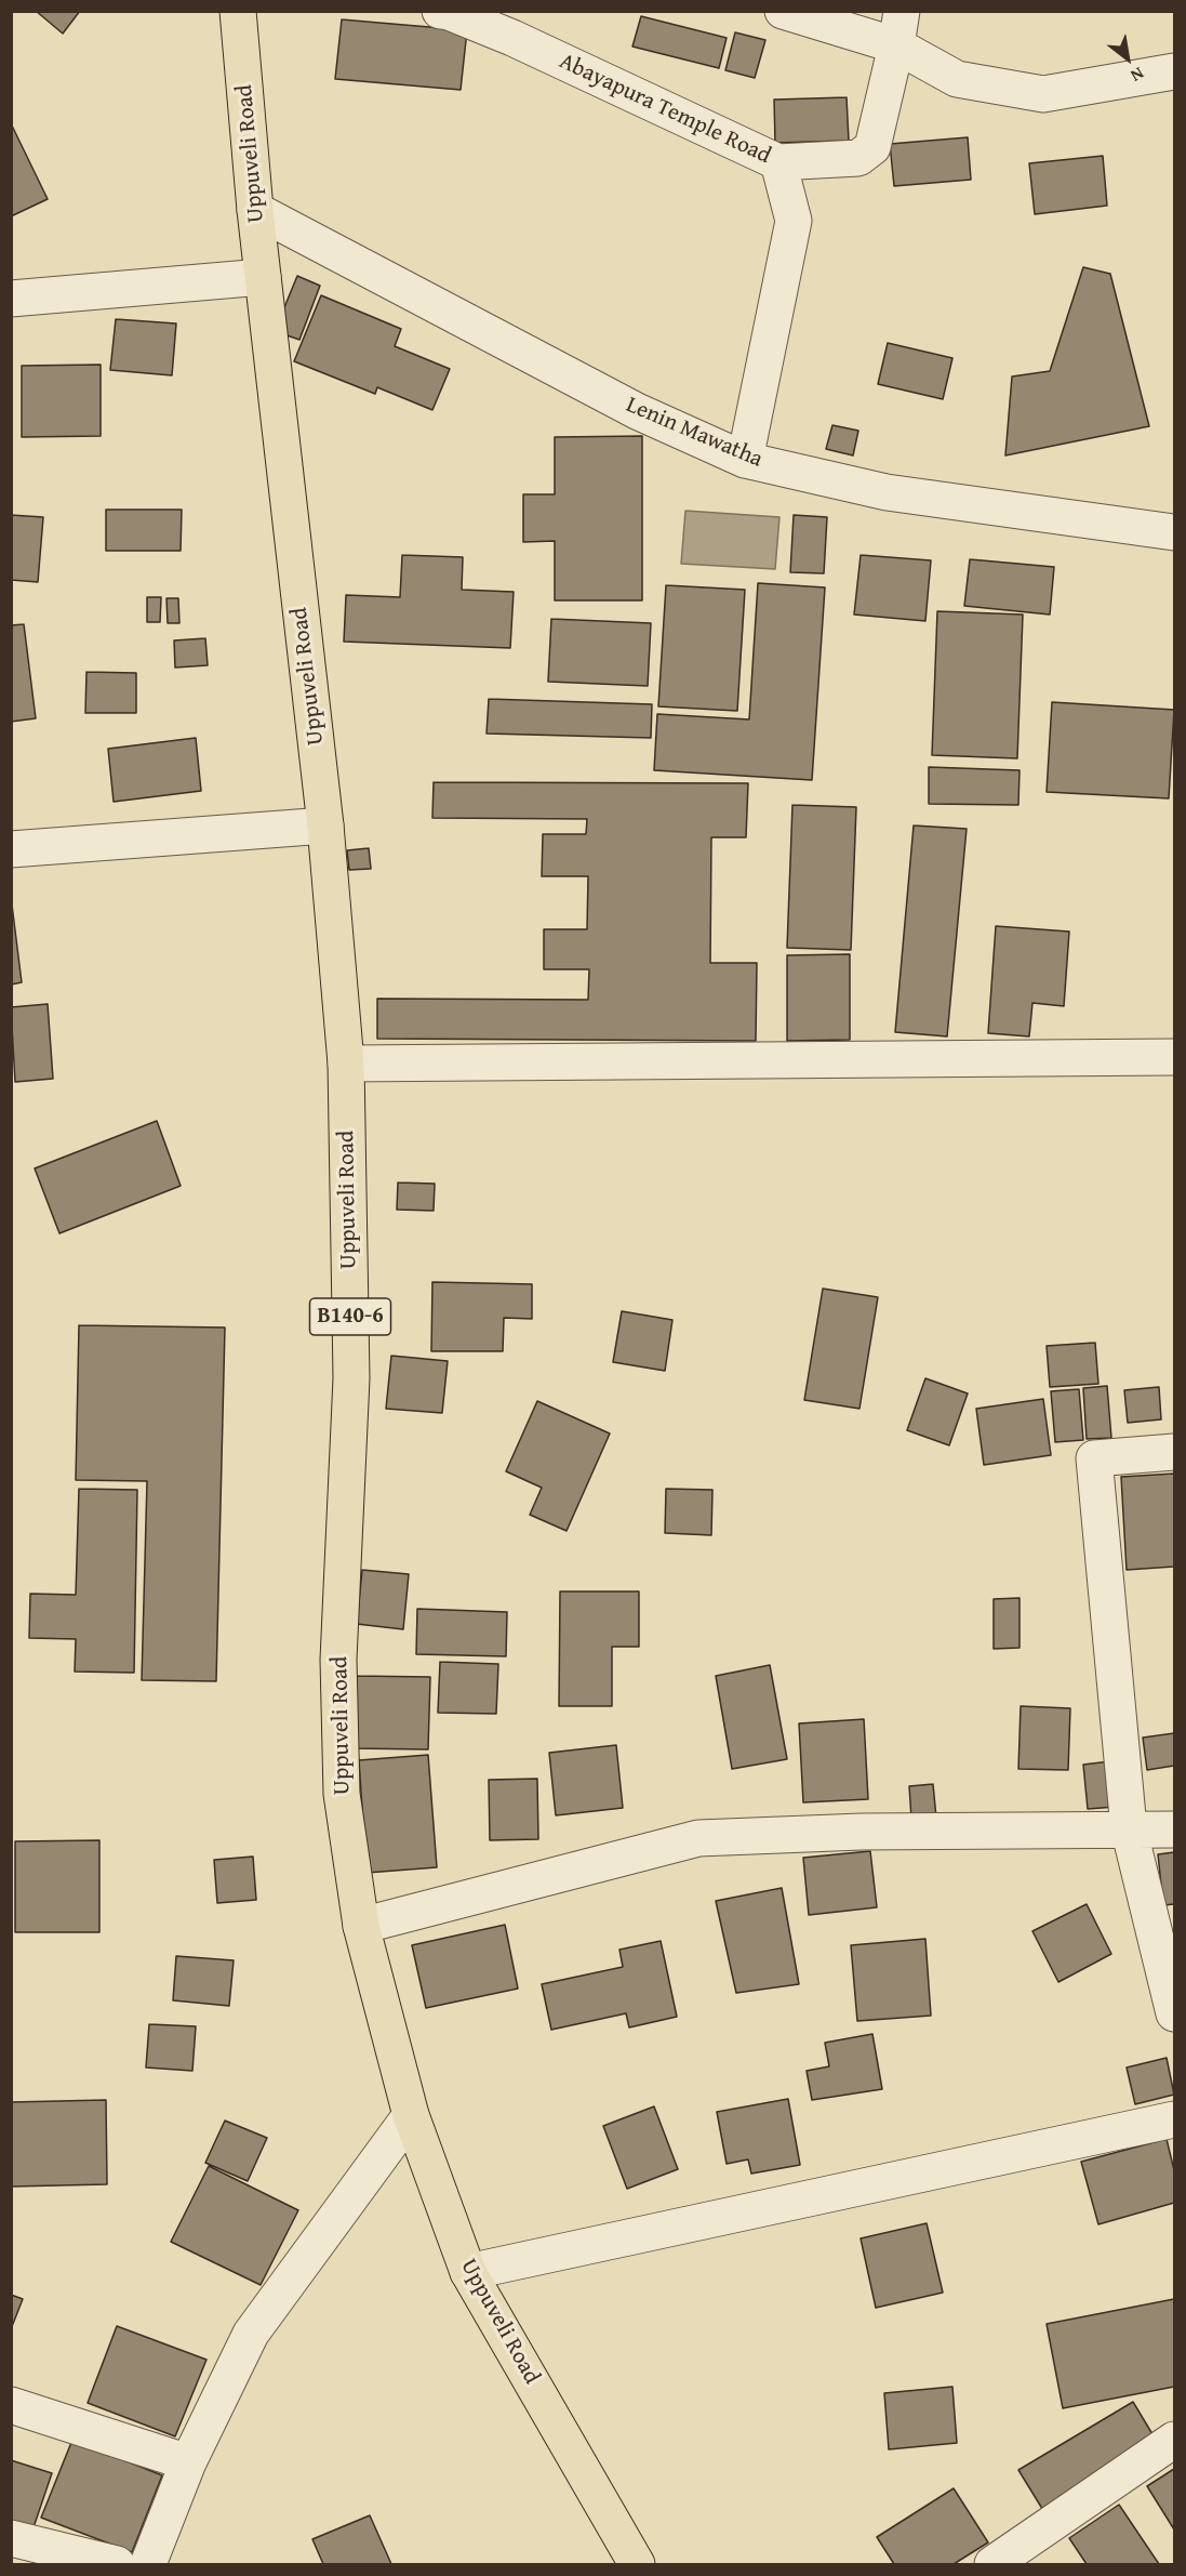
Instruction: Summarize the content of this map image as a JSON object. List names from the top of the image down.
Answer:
{
  "streets": {
    "main road": ["Uppuveli Road", "B140-6"],
    "street": ["Abayapura Temple Road", "Lenin Mawatha"]
  },
  "crossings": [
    ["Uppuveli Road", "Lenin Mawatha"]
  ],
  "north": "bottom right"
}
